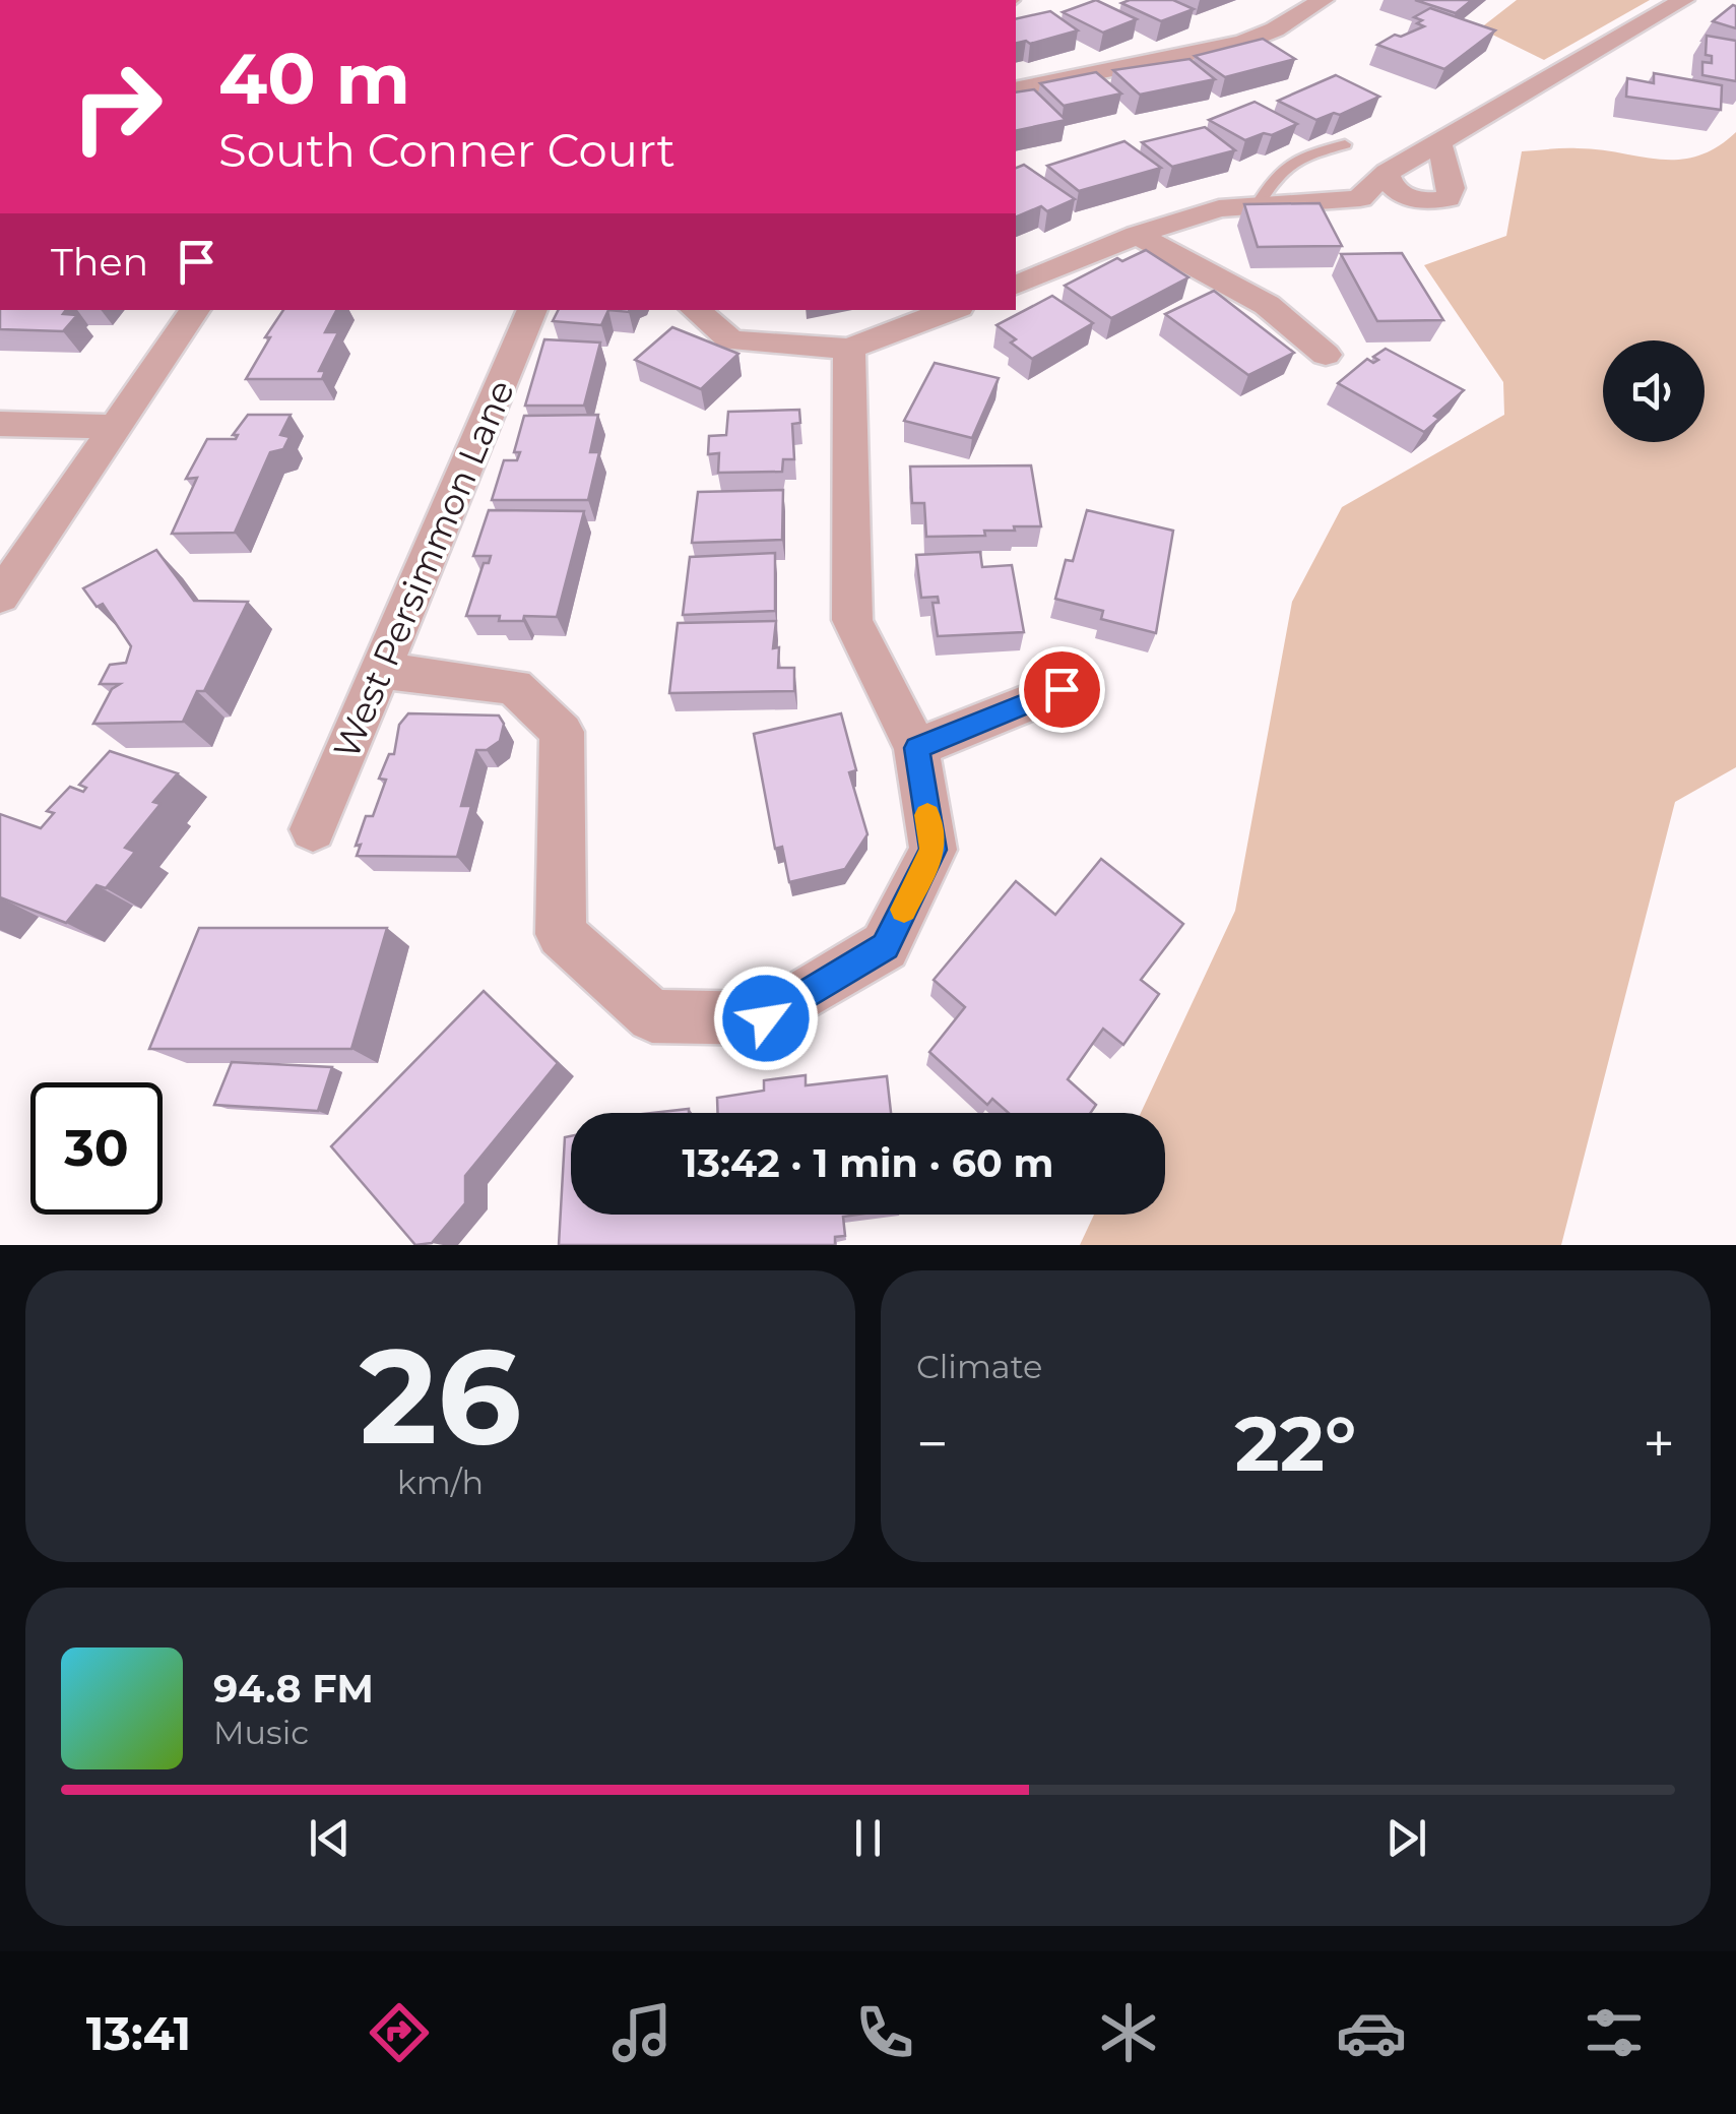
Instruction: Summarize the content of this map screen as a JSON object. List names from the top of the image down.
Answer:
{
  "streets": {
    "street": ["West Persimmon Lane"]
  },
  "page": {
    "turn": ["40 m", "South Conner Court"],
    "then": "Then",
    "limit": "30",
    "trip": "13:42 · 1 min · 60 m",
    "tile": [
      ["26", "km/h"],
      "Climate"
    ],
    "heat": ["−", "22°", "+"],
    "song": ["94.8 FM", "Music"],
    "tabs": "13:41"
  }
}
